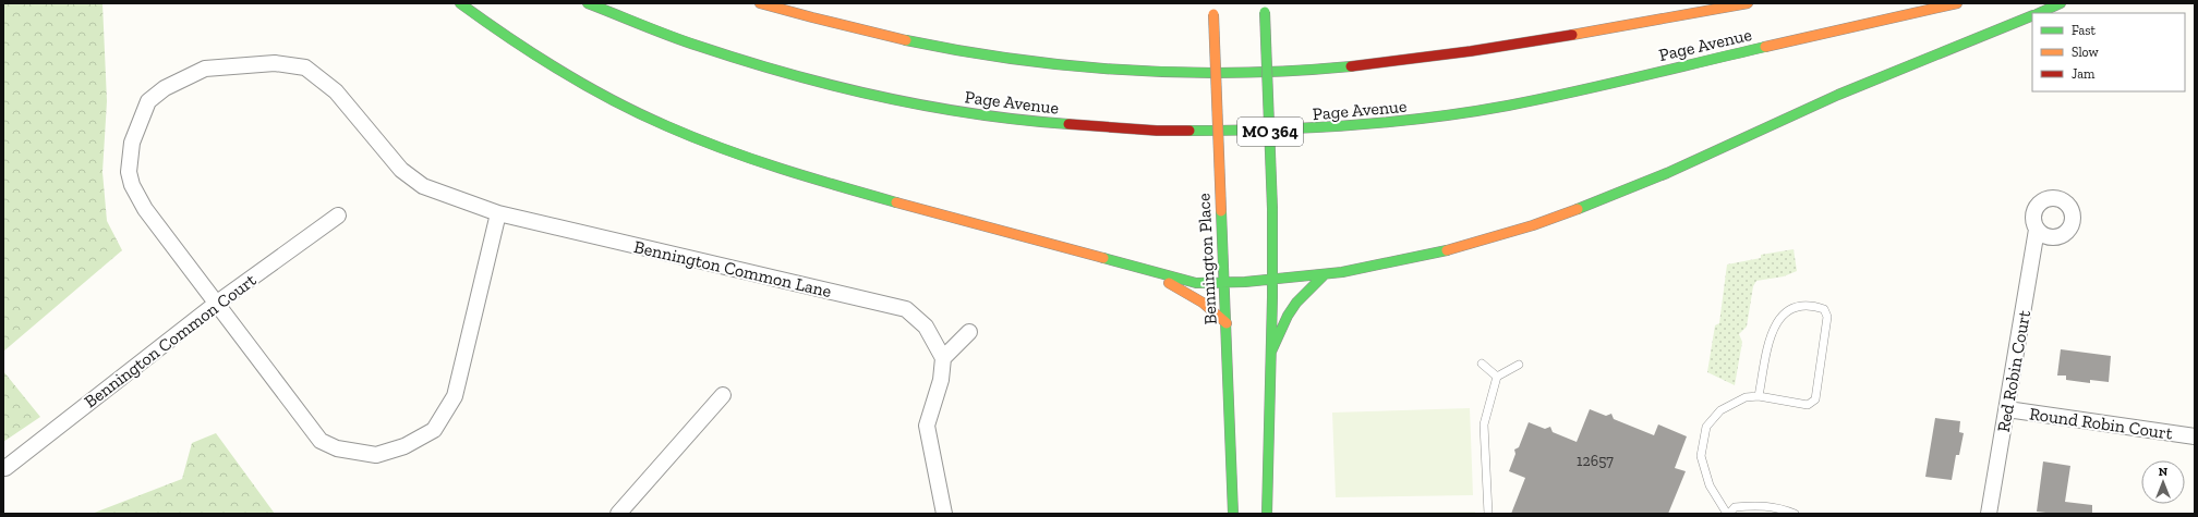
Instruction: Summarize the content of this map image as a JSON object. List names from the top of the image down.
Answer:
{
  "streets": {
    "main road": ["Page Avenue", "MO 364", "Bennington Place"],
    "street": [
      "Bennington Common Lane",
      "Bennington Common Court",
      "Red Robin Court",
      "Round Robin Court"
    ]
  },
  "crossings": [
    ["Bennington Common Lane", "Bennington Common Court"],
    ["Red Robin Court", "Round Robin Court"]
  ],
  "house_numbers": ["12657"],
  "legend": ["Fast", "Slow", "Jam"],
  "north": "top"
}
